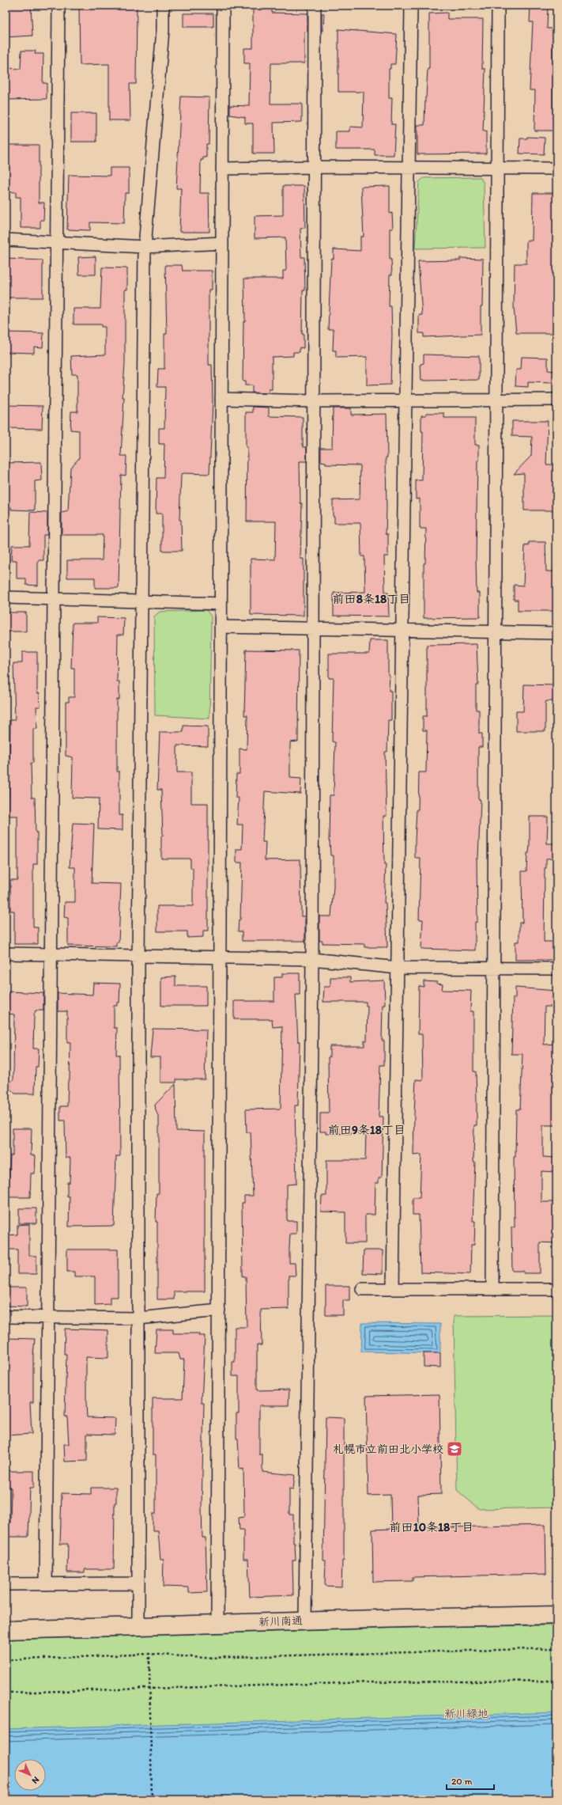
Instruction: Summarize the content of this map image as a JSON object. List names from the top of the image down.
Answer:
{
  "streets": {
    "street": ["新川南通"]
  },
  "districts": ["前田8条18丁目", "前田9条18丁目", "前田10条18丁目"],
  "parks": ["新川緑地"],
  "places": {
    "school or university": ["札幌市立前田北小学校"]
  },
  "scale_bar": "20 m",
  "north": "bottom right"
}
